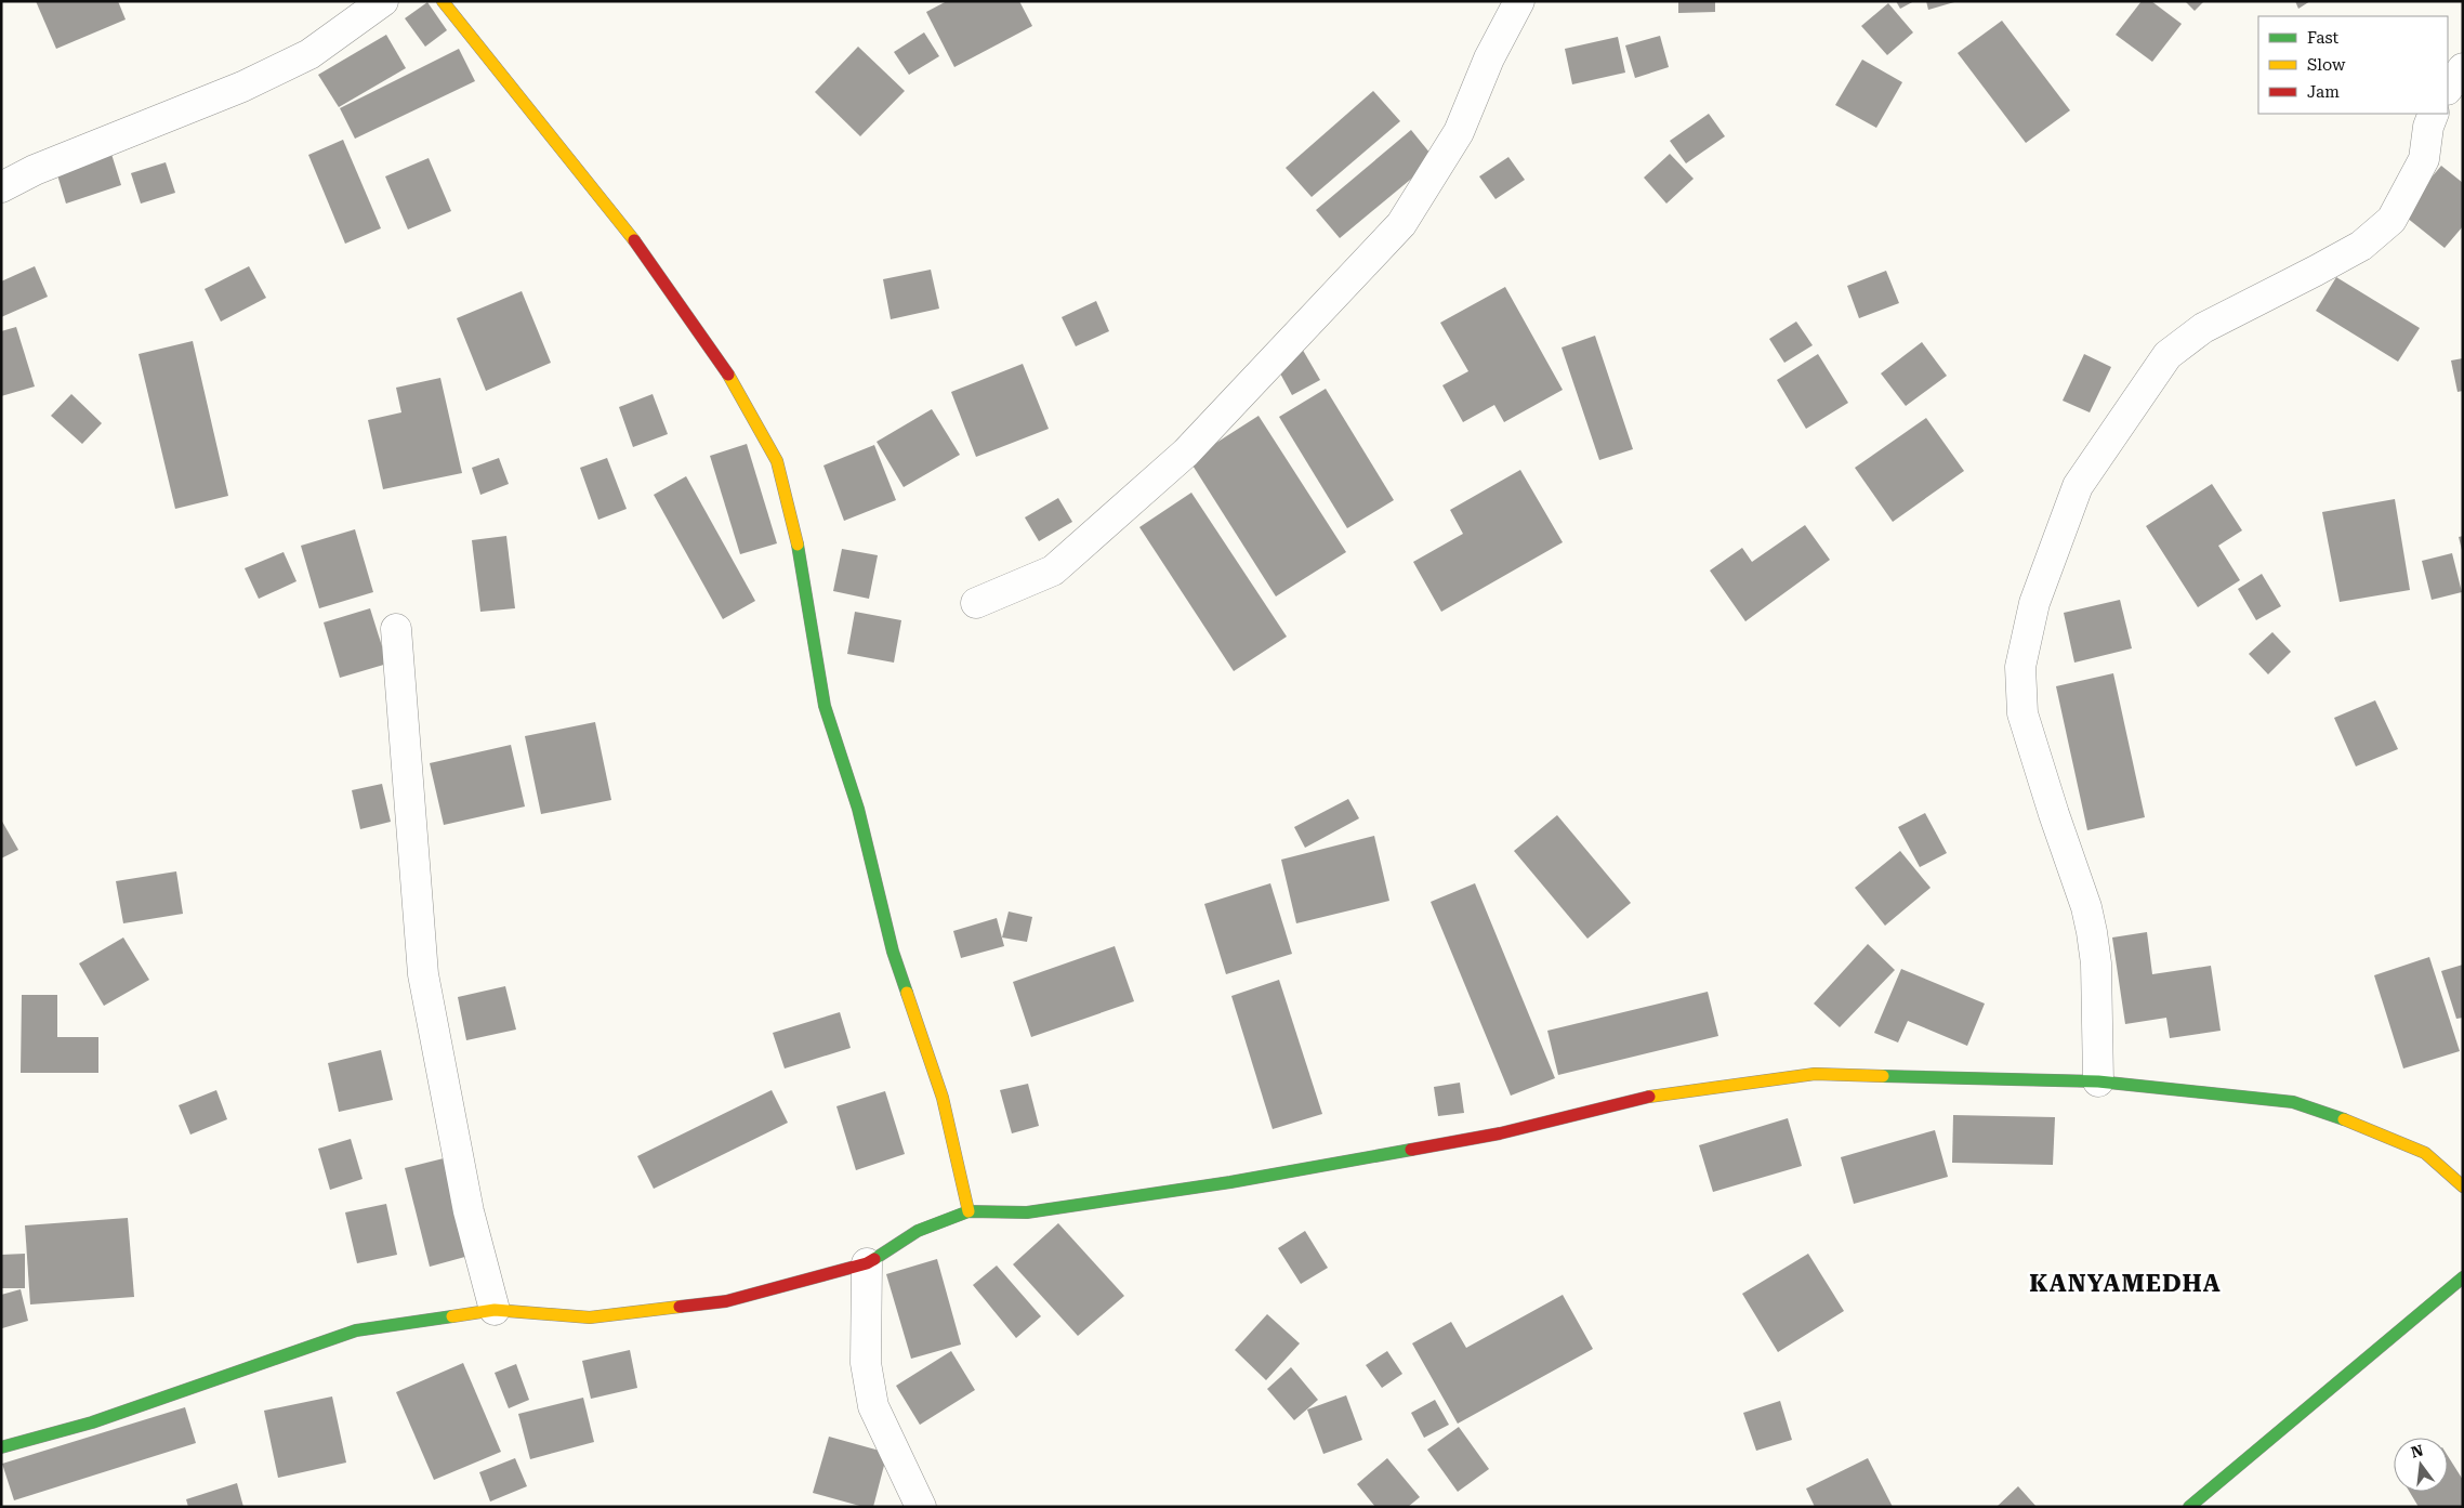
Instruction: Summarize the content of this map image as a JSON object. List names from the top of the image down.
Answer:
{
  "districts": ["KANYAMEDHA"],
  "legend": ["Fast", "Slow", "Jam"],
  "north": "top"
}
